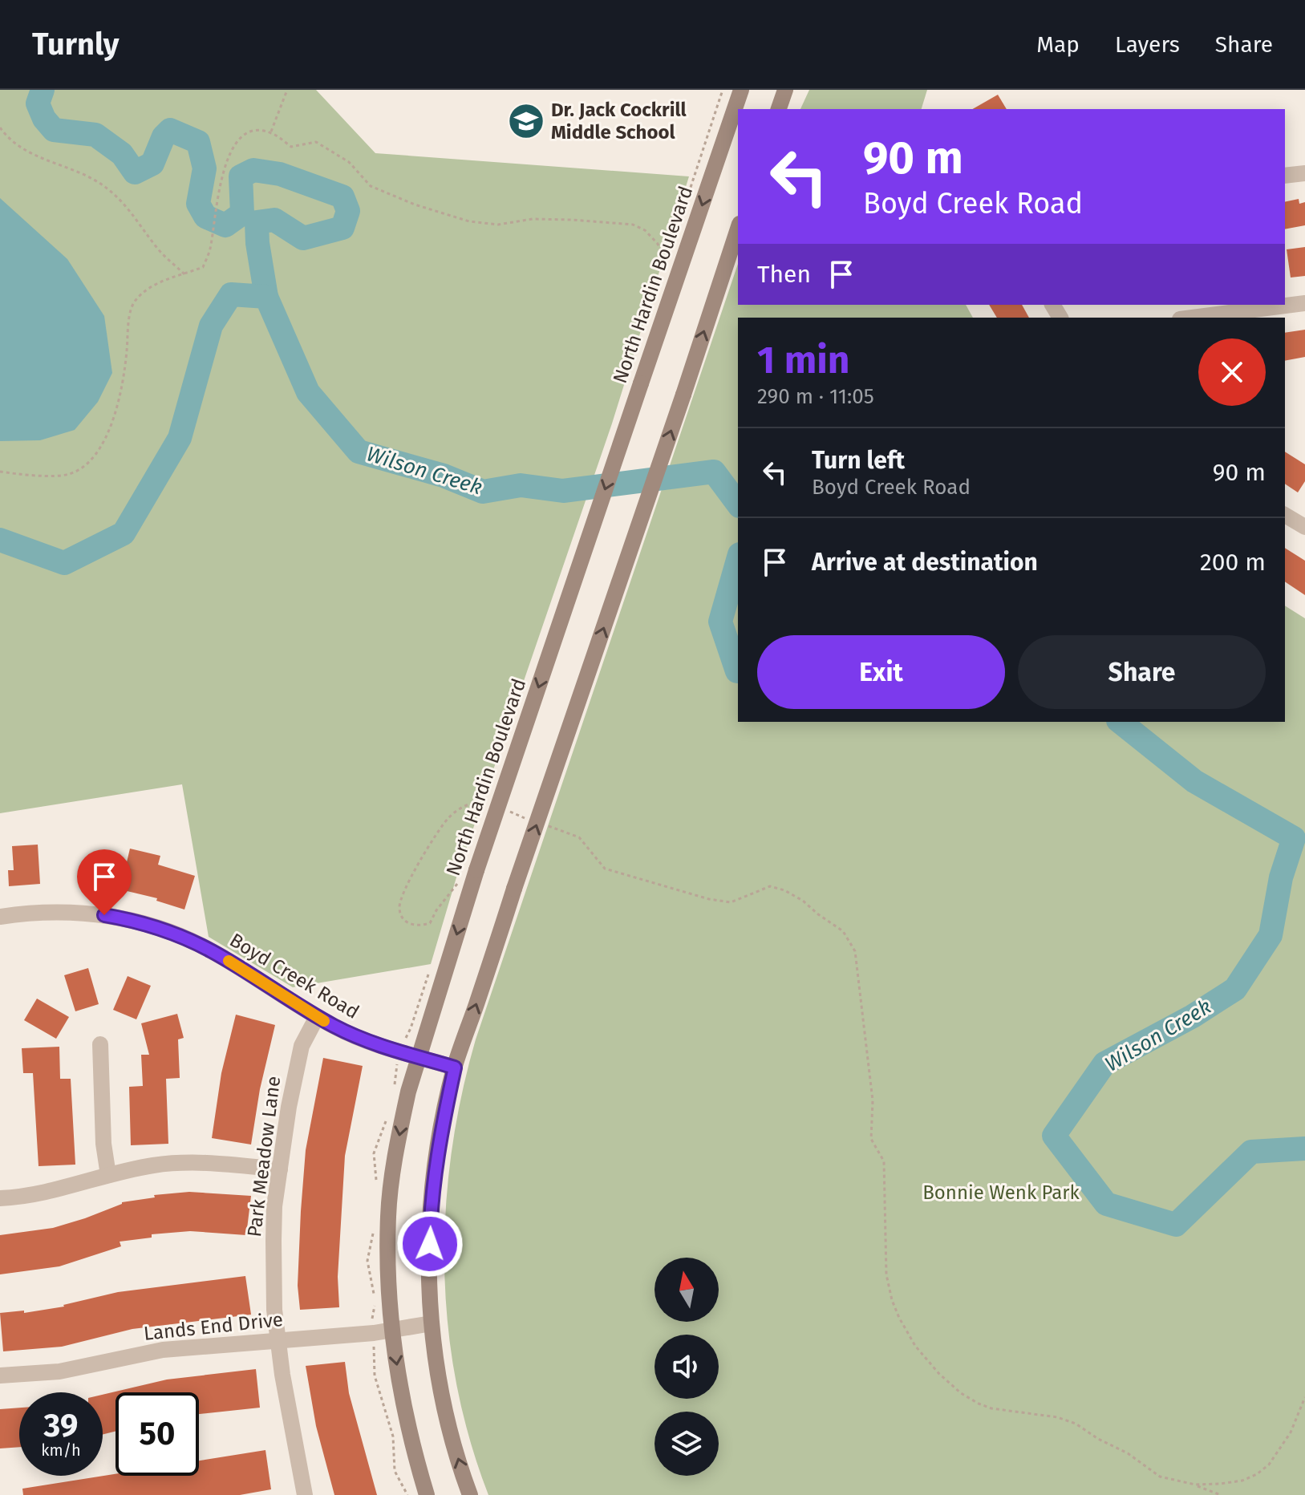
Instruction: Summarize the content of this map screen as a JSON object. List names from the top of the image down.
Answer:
{
  "streets": {
    "main road": ["North Hardin Boulevard"],
    "street": ["Boyd Creek Road", "Park Meadow Lane", "Lands End Drive"]
  },
  "crossings": [
    ["North Hardin Boulevard", "Boyd Creek Road"],
    ["North Hardin Boulevard", "Lands End Drive"],
    ["Boyd Creek Road", "Park Meadow Lane"],
    ["Park Meadow Lane", "Lands End Drive"]
  ],
  "water": ["Wilson Creek"],
  "parks": ["Bonnie Wenk Park"],
  "places": {
    "school or university": ["Dr. Jack Cockrill Middle School"]
  },
  "north": "top",
  "page": {
    "header": "Turnly",
    "nav": ["Map", "Layers", "Share"],
    "turn": ["90 m", "Boyd Creek Road"],
    "then": "Then",
    "heading": ["1 min", "290 m · 11:05"],
    "list": [
      {
        "name": "Turn left",
        "note": "Boyd Creek Road",
        "value": "90 m"
      },
      {
        "name": "Arrive at destination",
        "value": "200 m"
      }
    ],
    "buttons": ["Exit", "Share"],
    "speed": "39 km/h",
    "limit": "50"
  }
}
